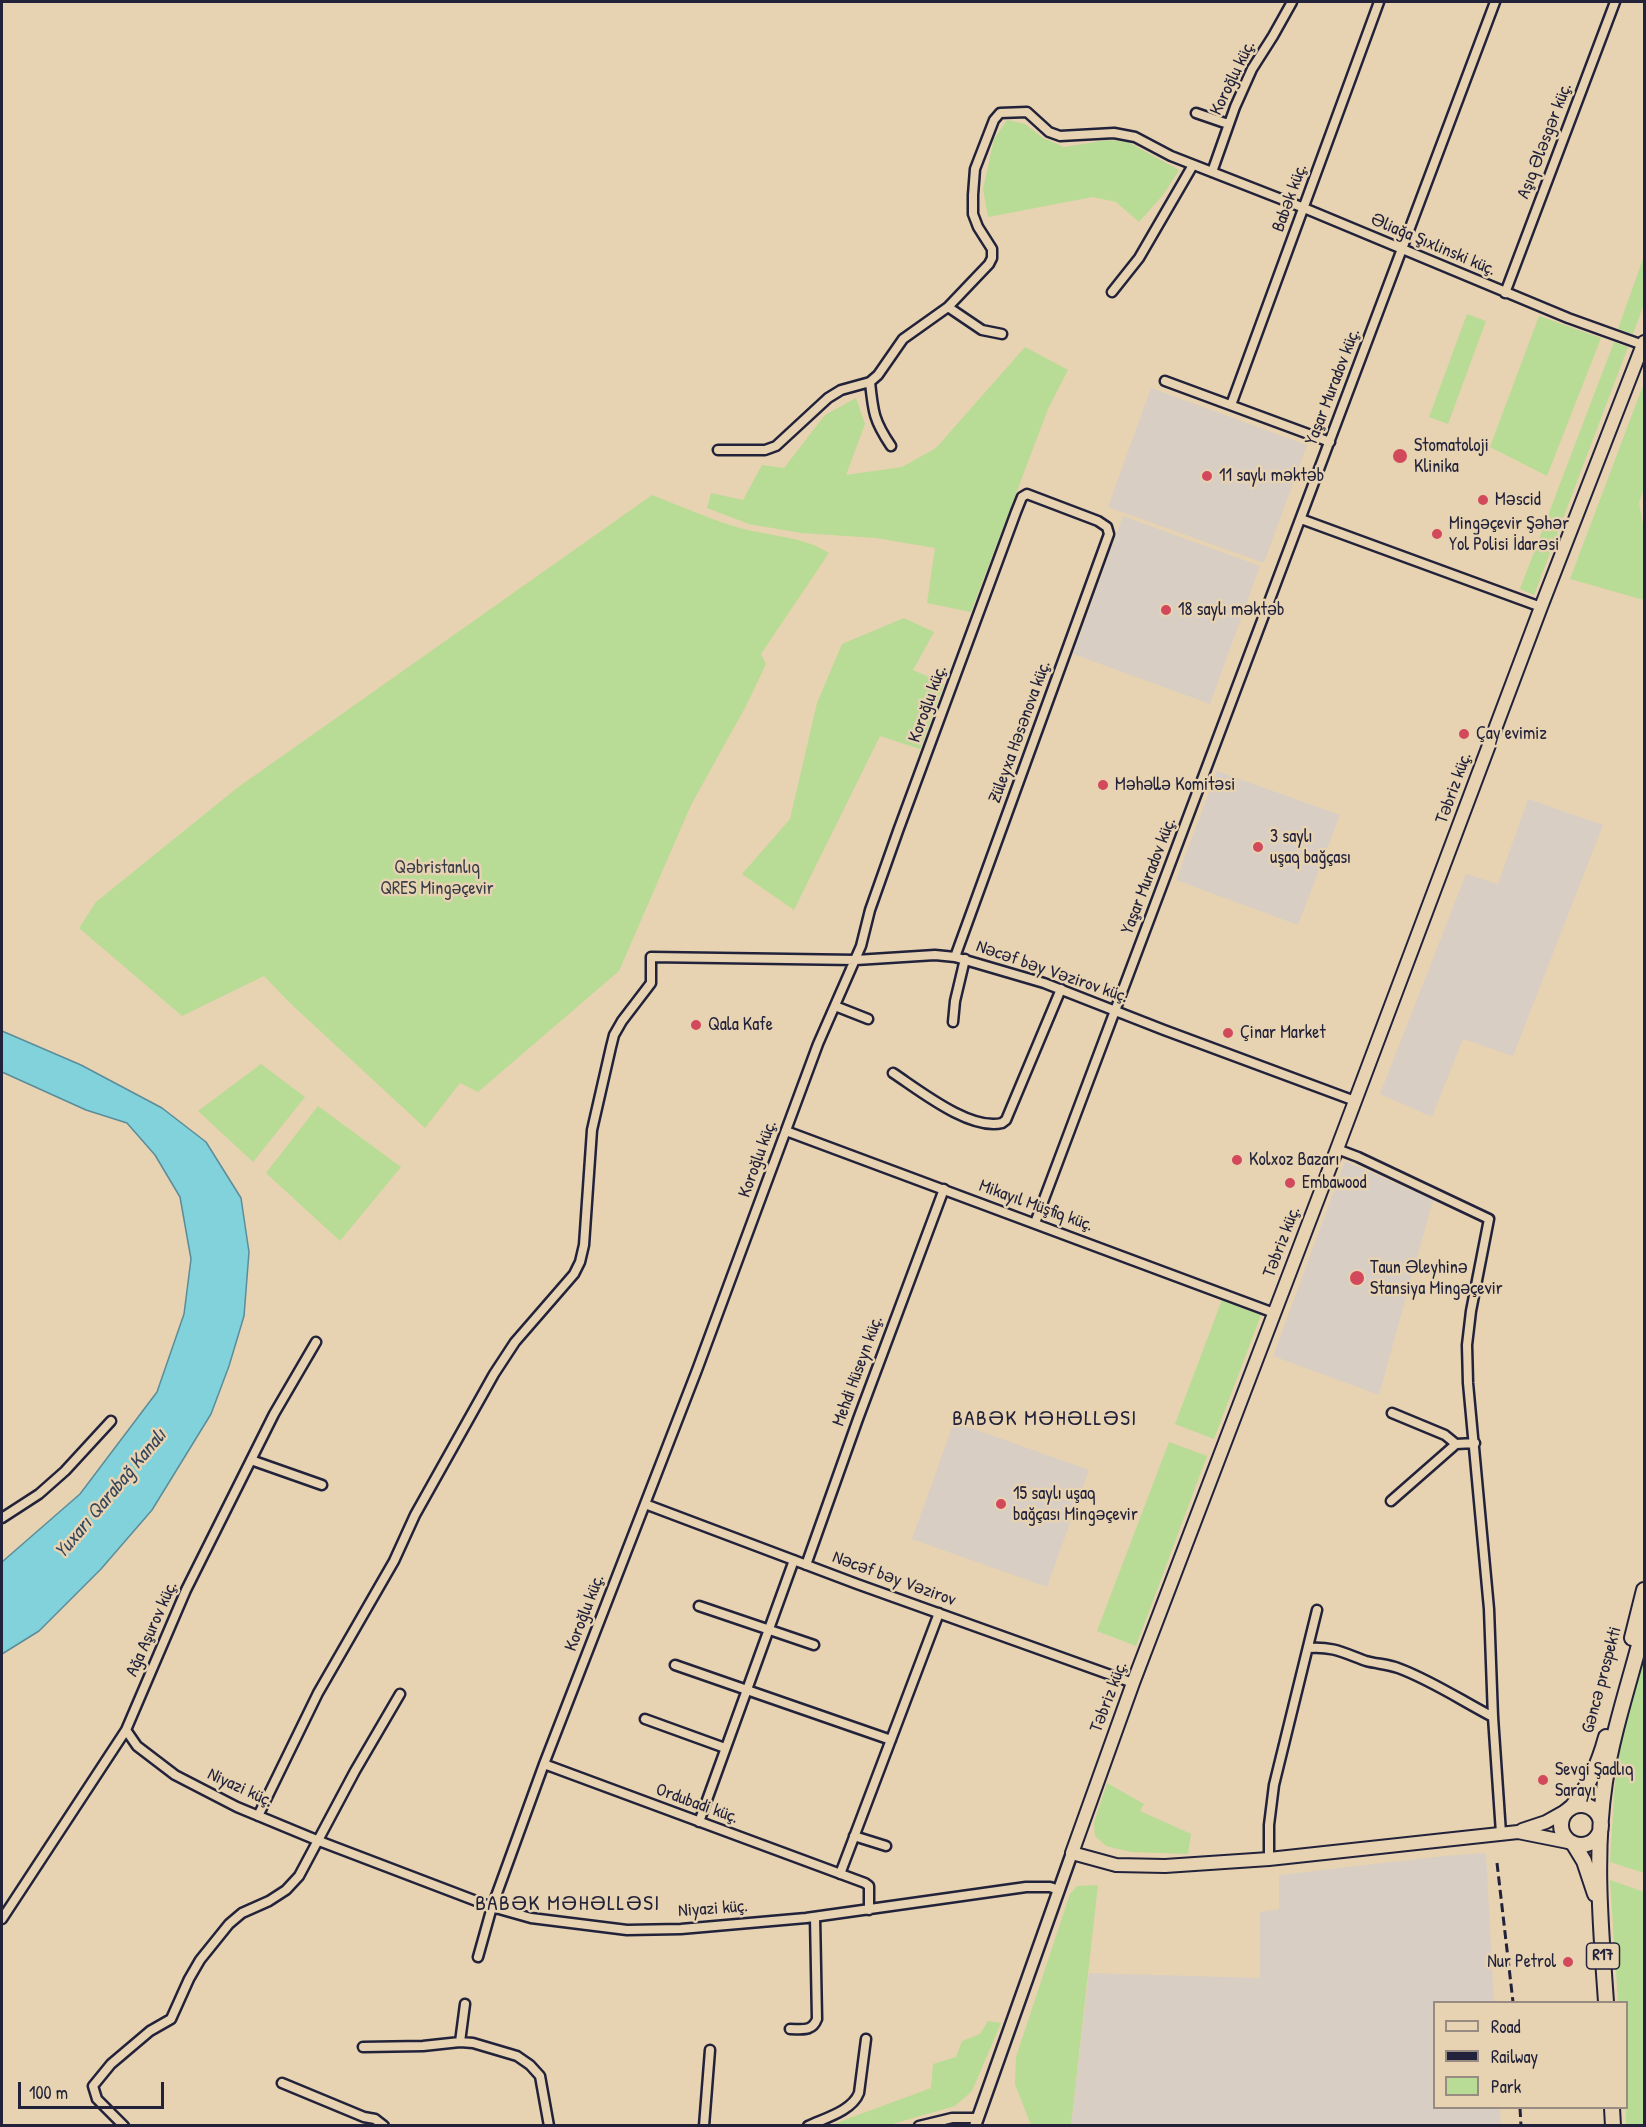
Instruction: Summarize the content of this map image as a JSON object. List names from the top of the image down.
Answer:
{
  "streets": {
    "main road": ["Təbriz küç.", "Gəncə prospekti", "R17"],
    "street": [
      "Koroğlu küç.",
      "Aşıq Ələsgər küç.",
      "Babək küç.",
      "Əliağa Şıxlinski küç.",
      "Yaşar Muradov küç.",
      "Züleyxa Həsənova küç.",
      "Nəcəf bəy Vəzirov küç.",
      "Mikayıl Müşfiq küç.",
      "Mehdi Hüseyn küç.",
      "Nəcəf bəy Vəzirov",
      "Ağa Aşurov küç.",
      "Niyazi küç.",
      "Ordubadi küç."
    ]
  },
  "crossings": [
    ["Koroğlu küç.", "Əliağa Şıxlinski küç."],
    ["Koroğlu küç.", "Züleyxa Həsənova küç."],
    ["Koroğlu küç.", "Nəcəf bəy Vəzirov küç."],
    ["Koroğlu küç.", "Mikayıl Müşfiq küç."],
    ["Koroğlu küç.", "Nəcəf bəy Vəzirov"],
    ["Koroğlu küç.", "Niyazi küç."],
    ["Koroğlu küç.", "Ordubadi küç."],
    ["Aşıq Ələsgər küç.", "Əliağa Şıxlinski küç."],
    ["Babək küç.", "Əliağa Şıxlinski küç."],
    ["Əliağa Şıxlinski küç.", "Yaşar Muradov küç."],
    ["Əliağa Şıxlinski küç.", "Təbriz küç."],
    ["Yaşar Muradov küç.", "Nəcəf bəy Vəzirov küç."],
    ["Yaşar Muradov küç.", "Mikayıl Müşfiq küç."],
    ["Züleyxa Həsənova küç.", "Nəcəf bəy Vəzirov küç."],
    ["Təbriz küç.", "Nəcəf bəy Vəzirov küç."],
    ["Təbriz küç.", "Mikayıl Müşfiq küç."],
    ["Təbriz küç.", "Nəcəf bəy Vəzirov"],
    ["Təbriz küç.", "Niyazi küç."],
    ["Nəcəf bəy Vəzirov küç.", "Niyazi küç."],
    ["Mikayıl Müşfiq küç.", "Mehdi Hüseyn küç."],
    ["Mehdi Hüseyn küç.", "Nəcəf bəy Vəzirov"],
    ["Ağa Aşurov küç.", "Niyazi küç."],
    ["Gəncə prospekti", "R17"],
    ["Niyazi küç.", "Ordubadi küç."]
  ],
  "districts": ["BABƏK MƏHƏLLƏSI", "BABƏK MƏHƏLLƏSI"],
  "water": ["Yuxarı Qarabağ Kanalı"],
  "parks": ["Qəbristanlıq QRES Mingəçevir"],
  "places": [
    "Stomatoloji Klinika",
    "11 saylı məktəb",
    "Məscid",
    "Mingəçevir Şəhər Yol Polisi İdarəsi",
    "18 saylı məktəb",
    "Çay evimiz",
    "Məhəllə Komitəsi",
    "3 saylı uşaq bağçası",
    "Qala Kafe",
    "Çinar Market",
    "Kolxoz Bazarı",
    "Embawood",
    "Taun Əleyhinə Stansiya Mingəçevir",
    "15 saylı uşaq bağçası Mingəçevir",
    "Sevgi Şadlıq Sarayı",
    "Nur Petrol"
  ],
  "legend": ["Road", "Railway", "Park"],
  "scale_bar": "100 m"
}
